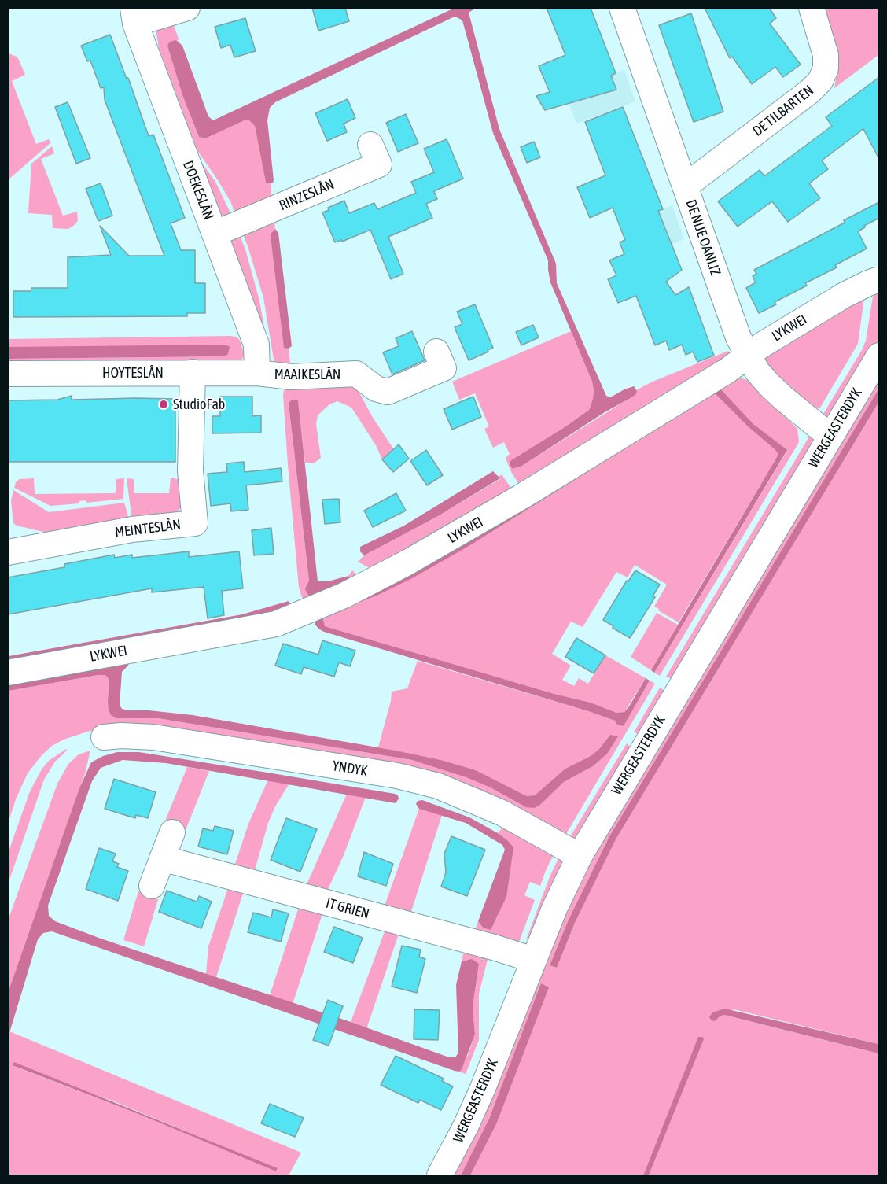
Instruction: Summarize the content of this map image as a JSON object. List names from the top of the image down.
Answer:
{
  "streets": {
    "street": [
      "DE TILBARTEN",
      "DOEKESLÂN",
      "RINZESLÂN",
      "DE NIJE OANLIZ",
      "LYKWEI",
      "HOYTESLÂN",
      "MAAIKESLÂN",
      "WERGEASTERDYK",
      "MEINTESLÂN",
      "YNDYK",
      "IT GRIEN"
    ]
  },
  "crossings": [
    ["DE TILBARTEN", "DE NIJE OANLIZ"],
    ["DOEKESLÂN", "RINZESLÂN"],
    ["DOEKESLÂN", "HOYTESLÂN"],
    ["DOEKESLÂN", "MAAIKESLÂN"],
    ["DE NIJE OANLIZ", "LYKWEI"],
    ["DE NIJE OANLIZ", "WERGEASTERDYK"],
    ["HOYTESLÂN", "MAAIKESLÂN"],
    ["HOYTESLÂN", "MEINTESLÂN"],
    ["WERGEASTERDYK", "YNDYK"],
    ["WERGEASTERDYK", "IT GRIEN"]
  ],
  "places": ["StudioFab"]
}
